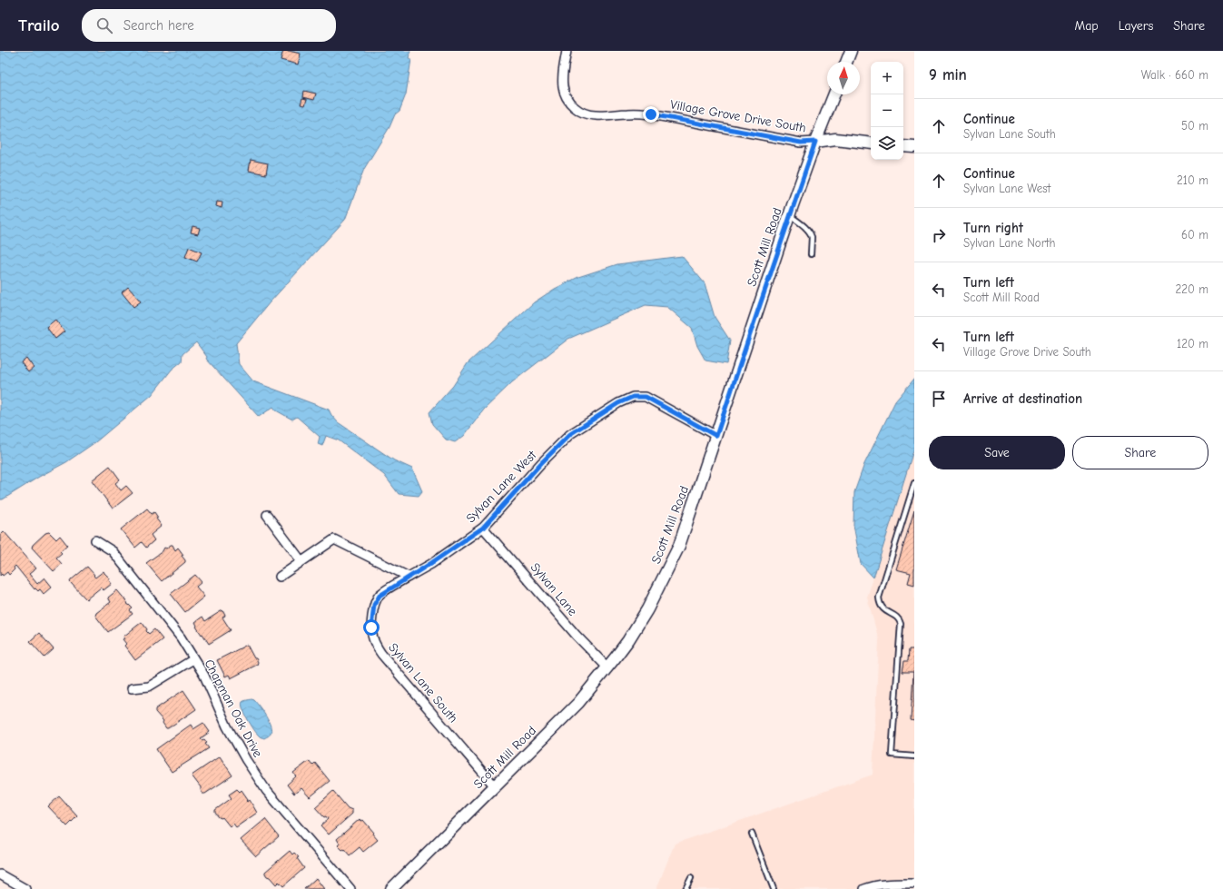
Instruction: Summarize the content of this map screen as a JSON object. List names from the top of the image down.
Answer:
{
  "streets": {
    "street": [
      "Village Grove Drive South",
      "Scott Mill Road",
      "Sylvan Lane West",
      "Sylvan Lane",
      "Sylvan Lane South",
      "Chapman Oak Drive"
    ]
  },
  "crossings": [
    ["Village Grove Drive South", "Scott Mill Road"],
    ["Scott Mill Road", "Sylvan Lane West"],
    ["Scott Mill Road", "Sylvan Lane"],
    ["Scott Mill Road", "Sylvan Lane South"],
    ["Sylvan Lane West", "Sylvan Lane"],
    ["Sylvan Lane West", "Sylvan Lane South"]
  ],
  "north": "top",
  "page": {
    "header": "Trailo",
    "search": "Search here",
    "nav": ["Map", "Layers", "Share"],
    "heading": ["9 min", "Walk · 660 m"],
    "map_buttons": ["+", "−"],
    "list": [
      ["Continue", "Sylvan Lane South", "50 m"],
      ["Continue", "Sylvan Lane West", "210 m"],
      ["Turn right", "Sylvan Lane North", "60 m"],
      ["Turn left", "Scott Mill Road", "220 m"],
      ["Turn left", "Village Grove Drive South", "120 m"],
      "Arrive at destination"
    ],
    "buttons": ["Save", "Share"]
  }
}
